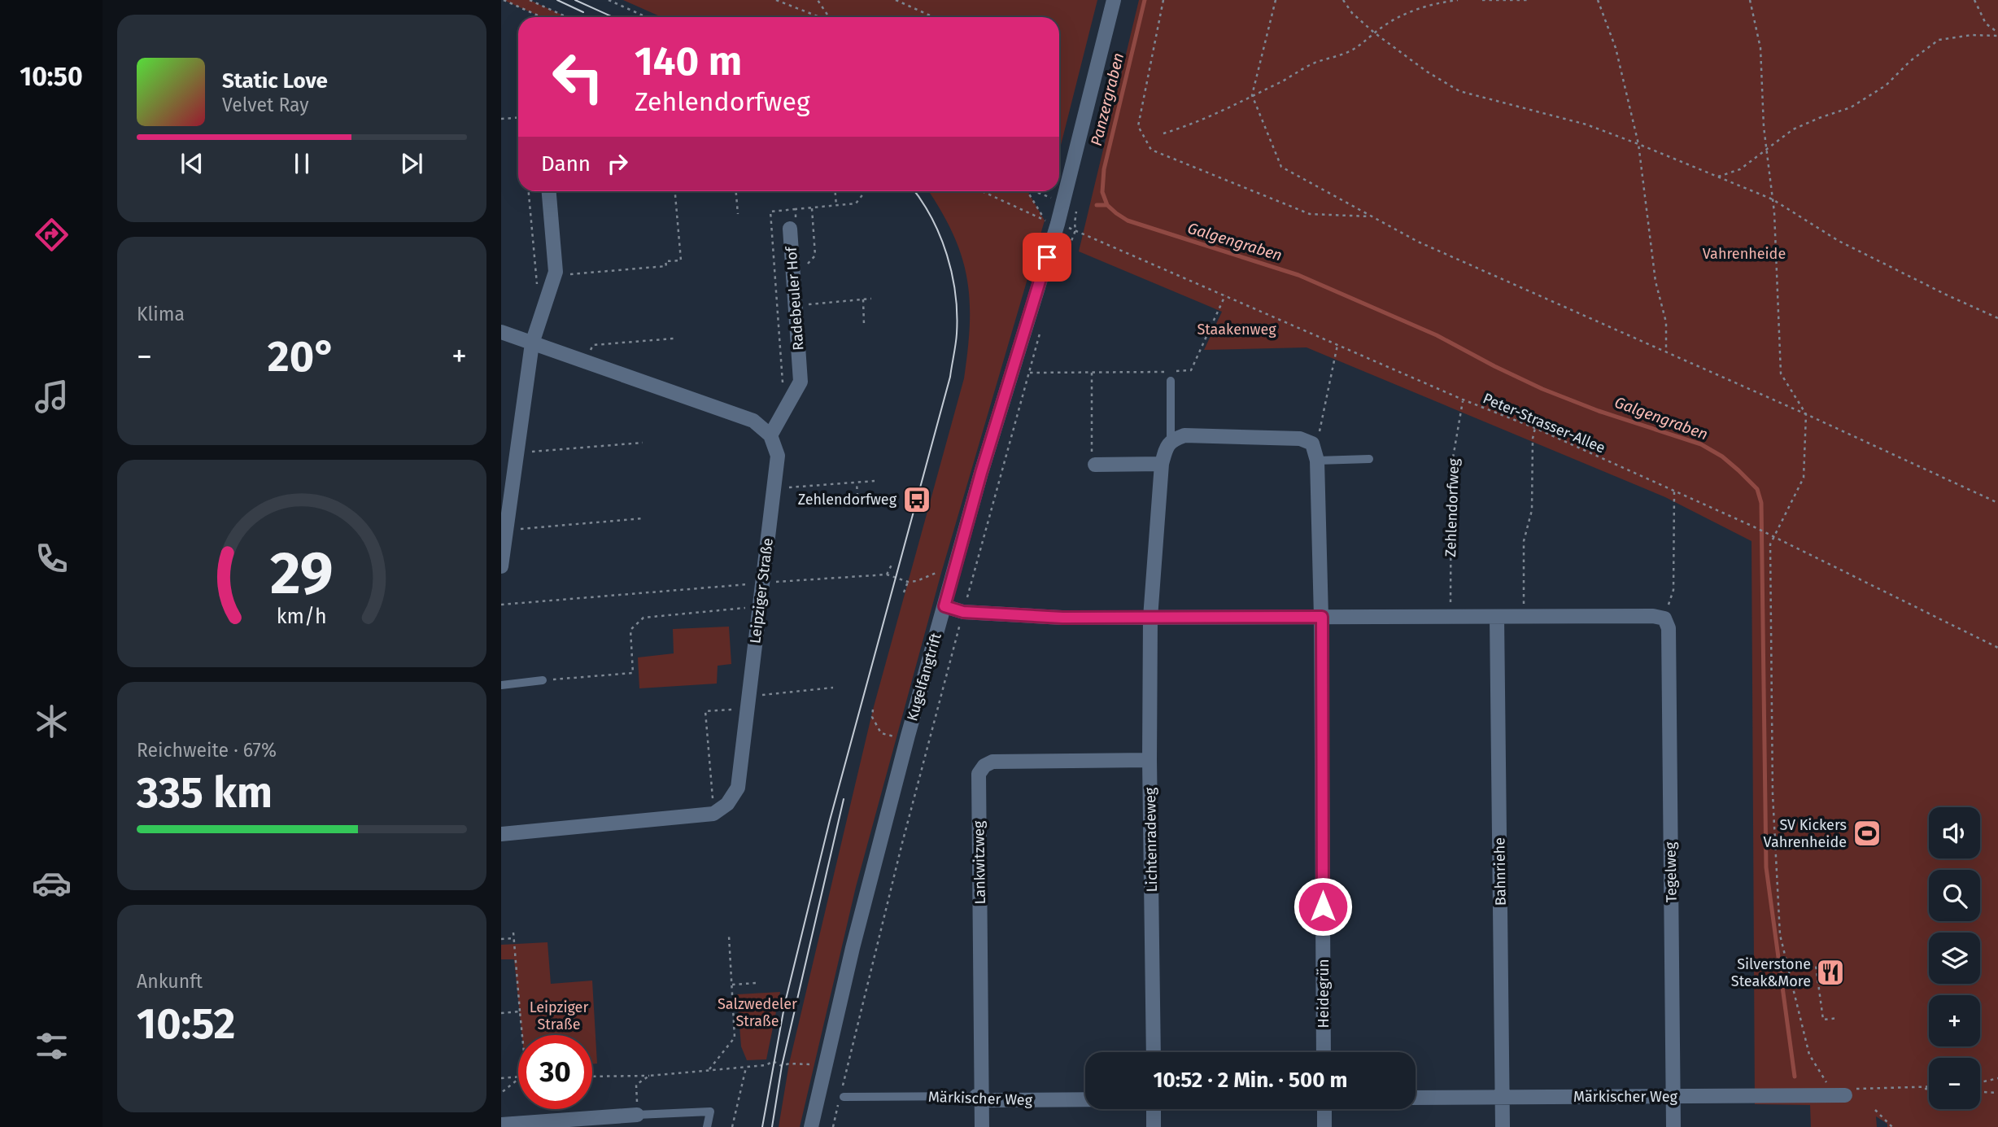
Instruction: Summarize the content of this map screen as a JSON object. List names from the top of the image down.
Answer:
{
  "streets": {
    "street": [
      "Radebeuler Hof",
      "Leipziger Straße",
      "Kugelfangtrift",
      "Lichtenradeweg",
      "Lankwitzweg",
      "Bahnriehe",
      "Tegelweg",
      "Heidegrün",
      "Märkischer Weg"
    ],
    "path": ["Peter-Strasser-Allee", "Zehlendorfweg"]
  },
  "crossings": [
    ["Radebeuler Hof", "Leipziger Straße"],
    ["Peter-Strasser-Allee", "Zehlendorfweg"],
    ["Lichtenradeweg", "Lankwitzweg"],
    ["Lankwitzweg", "Märkischer Weg"],
    ["Bahnriehe", "Märkischer Weg"],
    ["Tegelweg", "Märkischer Weg"]
  ],
  "water": ["Panzergraben", "Galgengraben"],
  "parks": [
    "Vahrenheide",
    "Staakenweg",
    "Salzwedeler Straße",
    "Leipziger Straße"
  ],
  "places": {
    "bus stop": ["Zehlendorfweg"],
    "sports": ["SV Kickers Vahrenheide"],
    "restaurant": ["Silverstone Steak&More"]
  },
  "page": {
    "tabs": "10:50",
    "turn": ["140 m", "Zehlendorfweg"],
    "song": ["Static Love", "Velvet Ray"],
    "then": "Dann",
    "tile": [
      "Klima",
      ["Reichweite · 67%", "335 km"],
      ["Ankunft", "10:52"]
    ],
    "heat": ["−", "20°", "+"],
    "map_buttons": ["+", "−"],
    "limit": "30",
    "trip": "10:52 · 2 Min. · 500 m",
    "gauge": ["29", "km/h"]
  }
}
